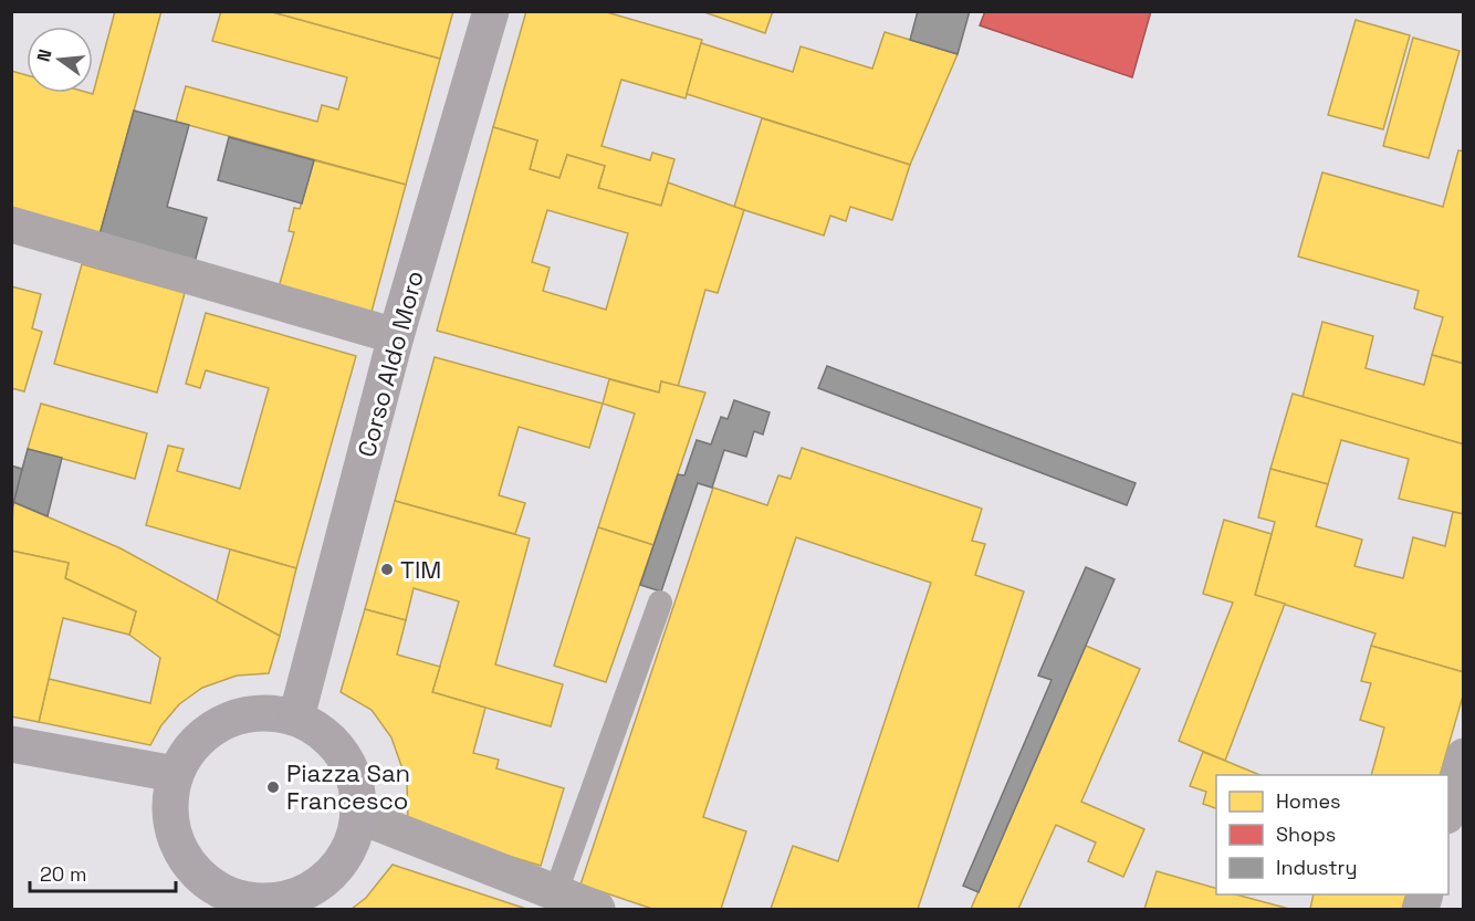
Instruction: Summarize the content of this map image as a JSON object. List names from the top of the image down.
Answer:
{
  "streets": {
    "main road": ["Corso Aldo Moro"]
  },
  "places": ["TIM", "Piazza San Francesco"],
  "legend": ["Homes", "Shops", "Industry"],
  "scale_bar": "20 m",
  "north": "left"
}
